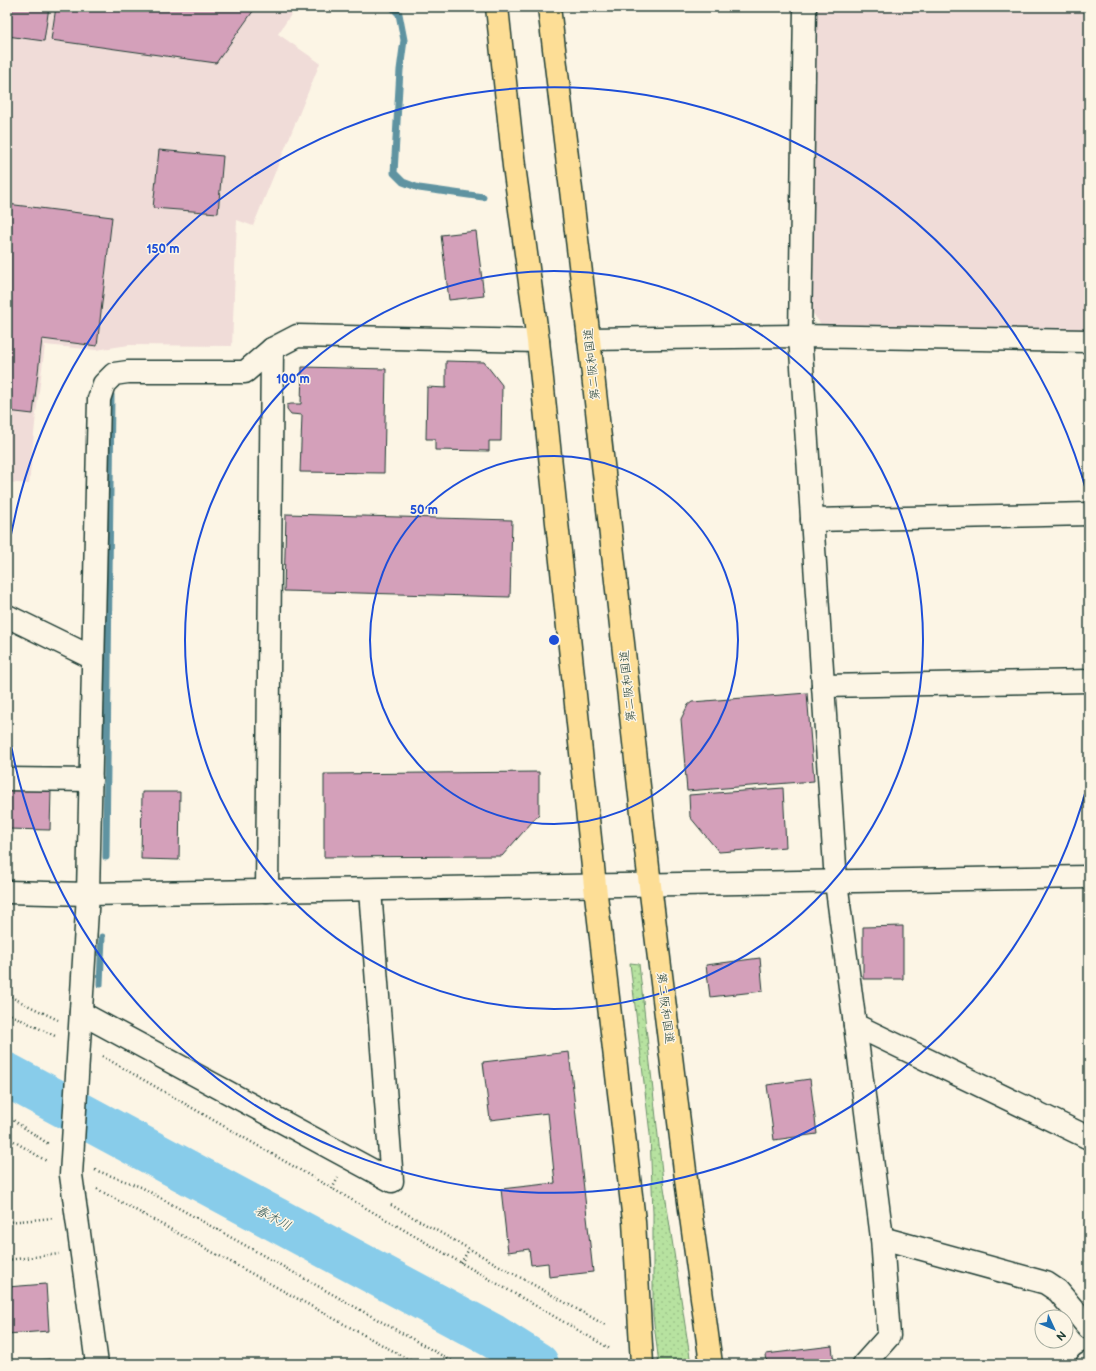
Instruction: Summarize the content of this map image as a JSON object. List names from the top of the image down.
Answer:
{
  "streets": {
    "highway": ["第二阪和国道"]
  },
  "water": ["春木川"],
  "north": "bottom right",
  "rings": ["150 m", "100 m", "50 m"]
}
